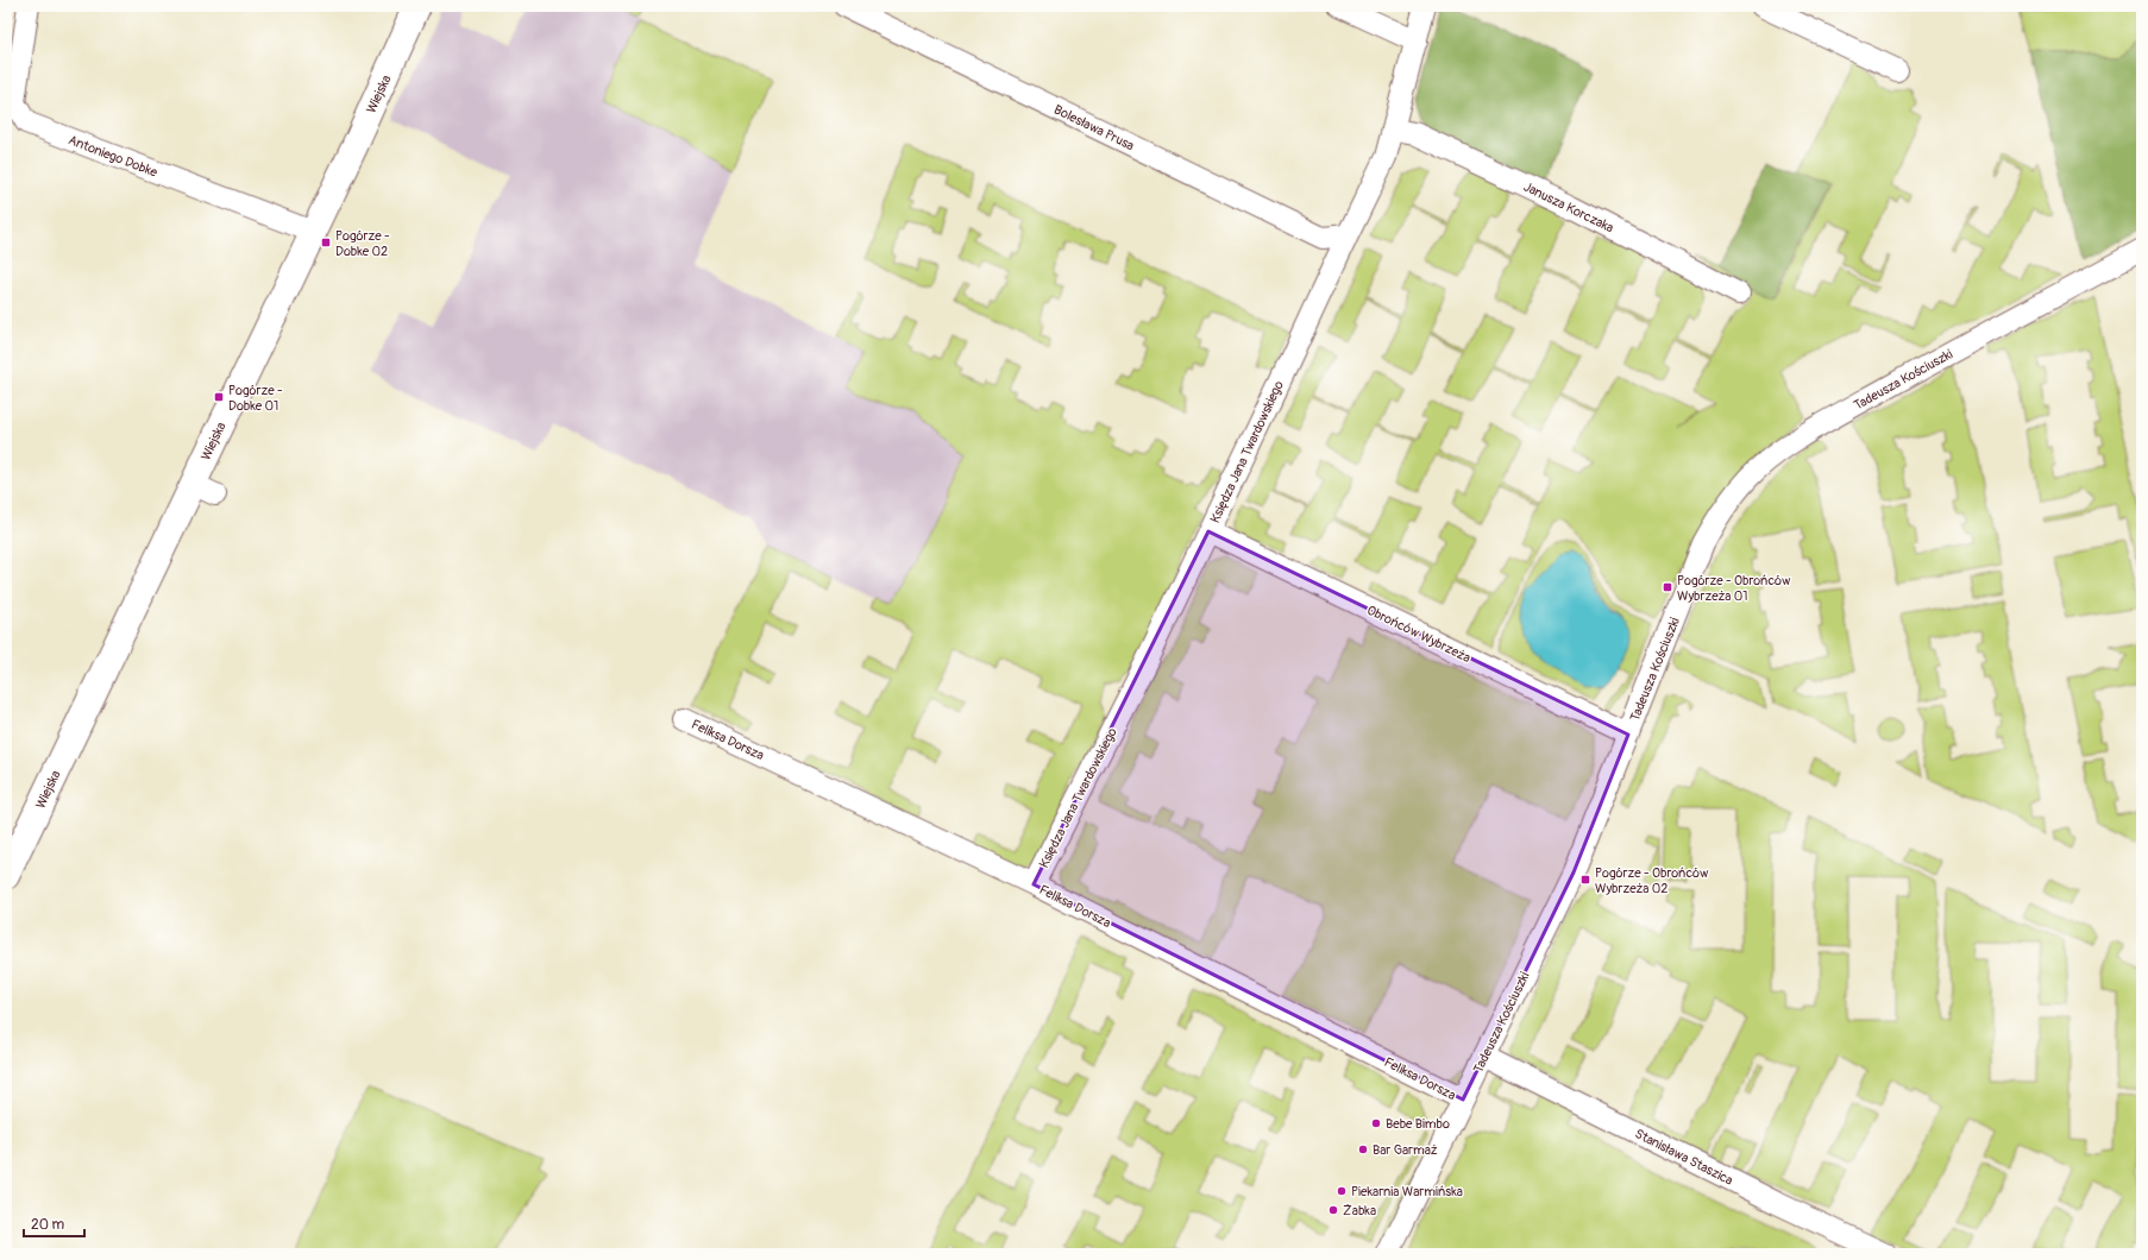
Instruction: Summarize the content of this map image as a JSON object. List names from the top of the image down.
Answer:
{
  "streets": {
    "street": [
      "Wiejska",
      "Bolesława Prusa",
      "Antoniego Dobke",
      "Janusza Korczaka",
      "Tadeusza Kościuszki",
      "Księdza Jana Twardowskiego",
      "Obrońców Wybrzeża",
      "Feliksa Dorsza",
      "Stanisława Staszica"
    ]
  },
  "crossings": [
    ["Wiejska", "Antoniego Dobke"],
    ["Bolesława Prusa", "Księdza Jana Twardowskiego"],
    ["Janusza Korczaka", "Księdza Jana Twardowskiego"],
    ["Tadeusza Kościuszki", "Obrońców Wybrzeża"],
    ["Tadeusza Kościuszki", "Feliksa Dorsza"],
    ["Tadeusza Kościuszki", "Stanisława Staszica"],
    ["Księdza Jana Twardowskiego", "Obrońców Wybrzeża"],
    ["Księdza Jana Twardowskiego", "Feliksa Dorsza"]
  ],
  "places": {
    "transit": [
      "Pogórze - Dobke 02",
      "Pogórze - Dobke 01",
      "Pogórze - Obrońców Wybrzeża 01",
      "Pogórze - Obrońców Wybrzeża 02"
    ],
    "other": [
      "Bebe Bimbo",
      "Bar Garmaż",
      "Piekarnia Warmińska",
      "Żabka"
    ]
  },
  "scale_bar": "20 m"
}
